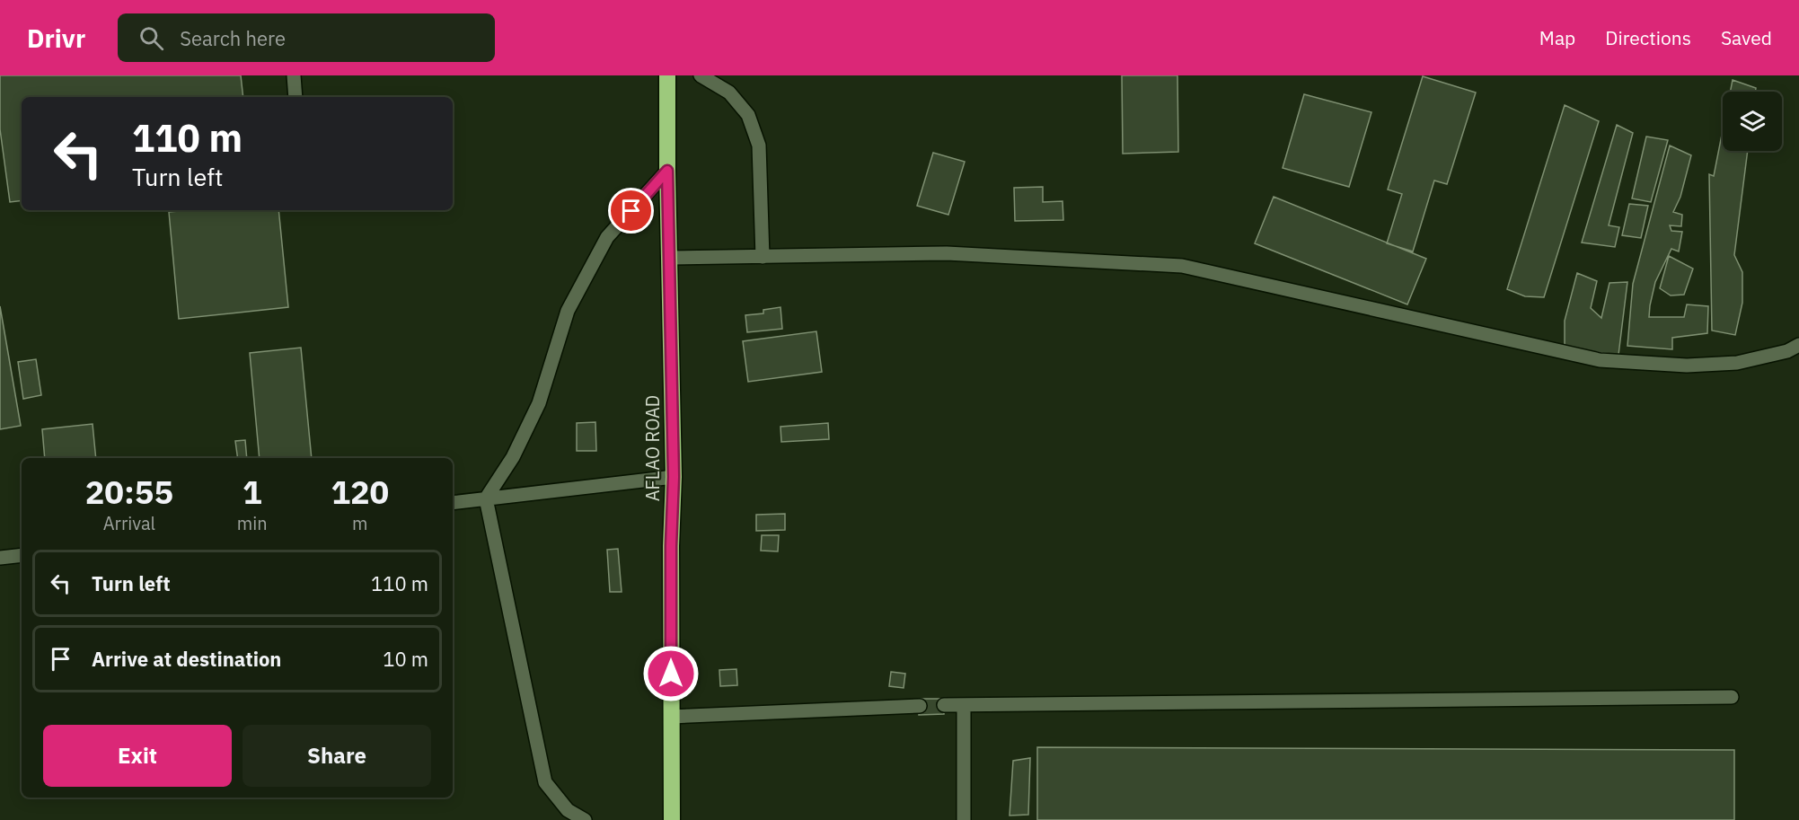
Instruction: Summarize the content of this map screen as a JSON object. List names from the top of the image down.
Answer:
{
  "streets": {
    "highway": ["AFLAO ROAD"]
  },
  "page": {
    "header": "Drivr",
    "search": "Search here",
    "nav": ["Map", "Directions", "Saved"],
    "turn": ["110 m", "Turn left"],
    "eta": [
      "20:55",
      "Arrival",
      "1",
      "min",
      "120",
      "m"
    ],
    "list": [
      {
        "name": "Turn left",
        "value": "110 m"
      },
      {
        "name": "Arrive at destination",
        "value": "10 m"
      }
    ],
    "buttons": ["Exit", "Share"]
  }
}
